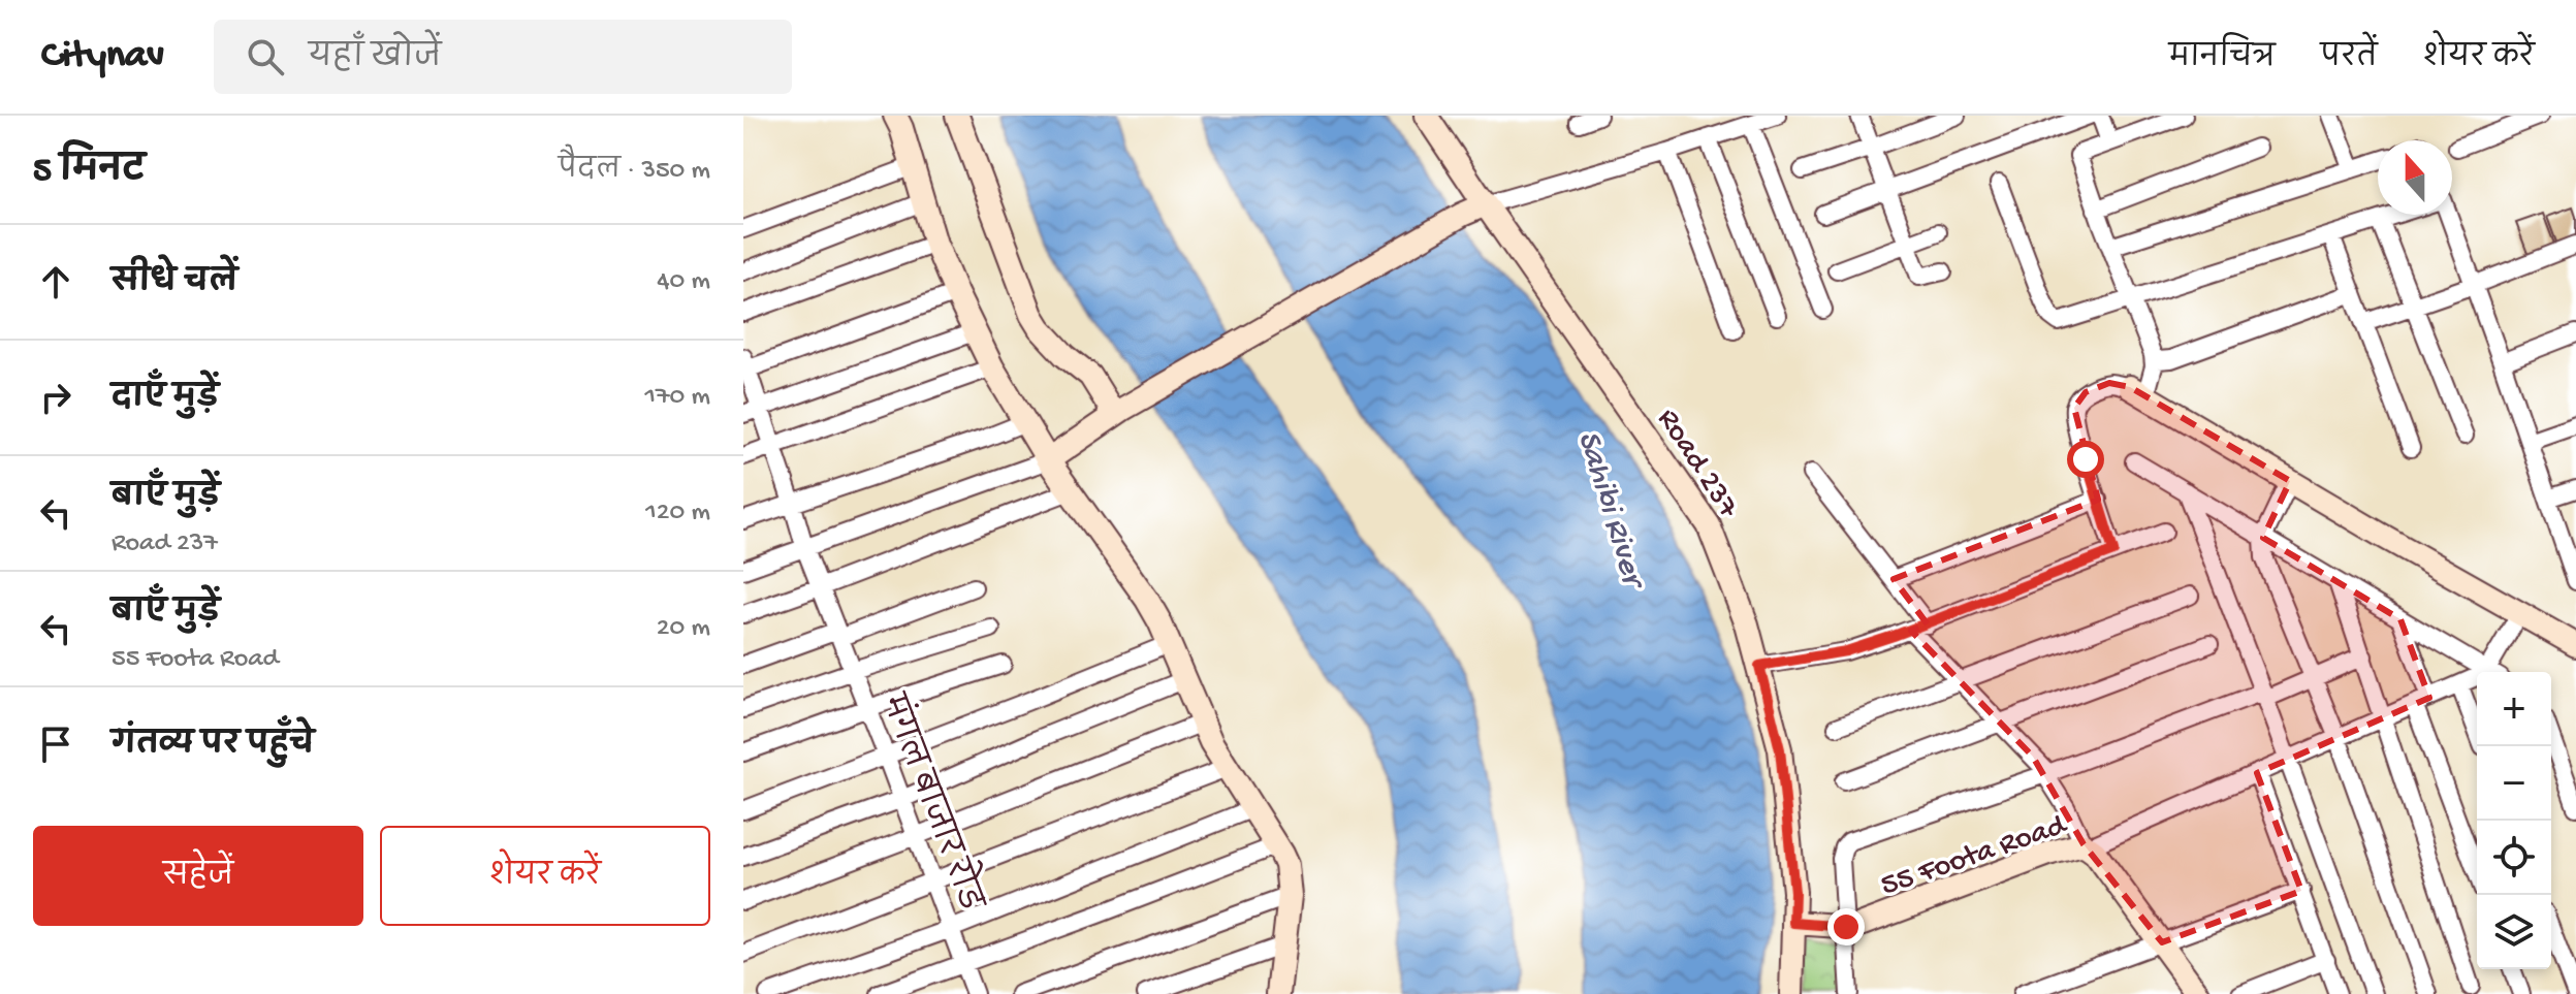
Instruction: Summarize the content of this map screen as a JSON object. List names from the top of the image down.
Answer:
{
  "streets": {
    "street": ["Road 237", "मंगल बाजार रोड", "55 Foota Road"]
  },
  "crossings": [
    ["Road 237", "55 Foota Road"]
  ],
  "water": ["Sahibi River"],
  "north": "top",
  "page": {
    "header": "Citynav",
    "search": "यहाँ खोजें",
    "nav": ["मानचित्र", "परतें", "शेयर करें"],
    "heading": ["5 मिनट", "पैदल · 350 m"],
    "list": [
      ["सीधे चलें", "40 m"],
      ["दाएँ मुड़ें", "170 m"],
      ["बाएँ मुड़ें", "Road 237", "120 m"],
      ["बाएँ मुड़ें", "55 Foota Road", "20 m"],
      "गंतव्य पर पहुँचे"
    ],
    "map_buttons": ["+", "−"],
    "buttons": ["सहेजें", "शेयर करें"]
  }
}
